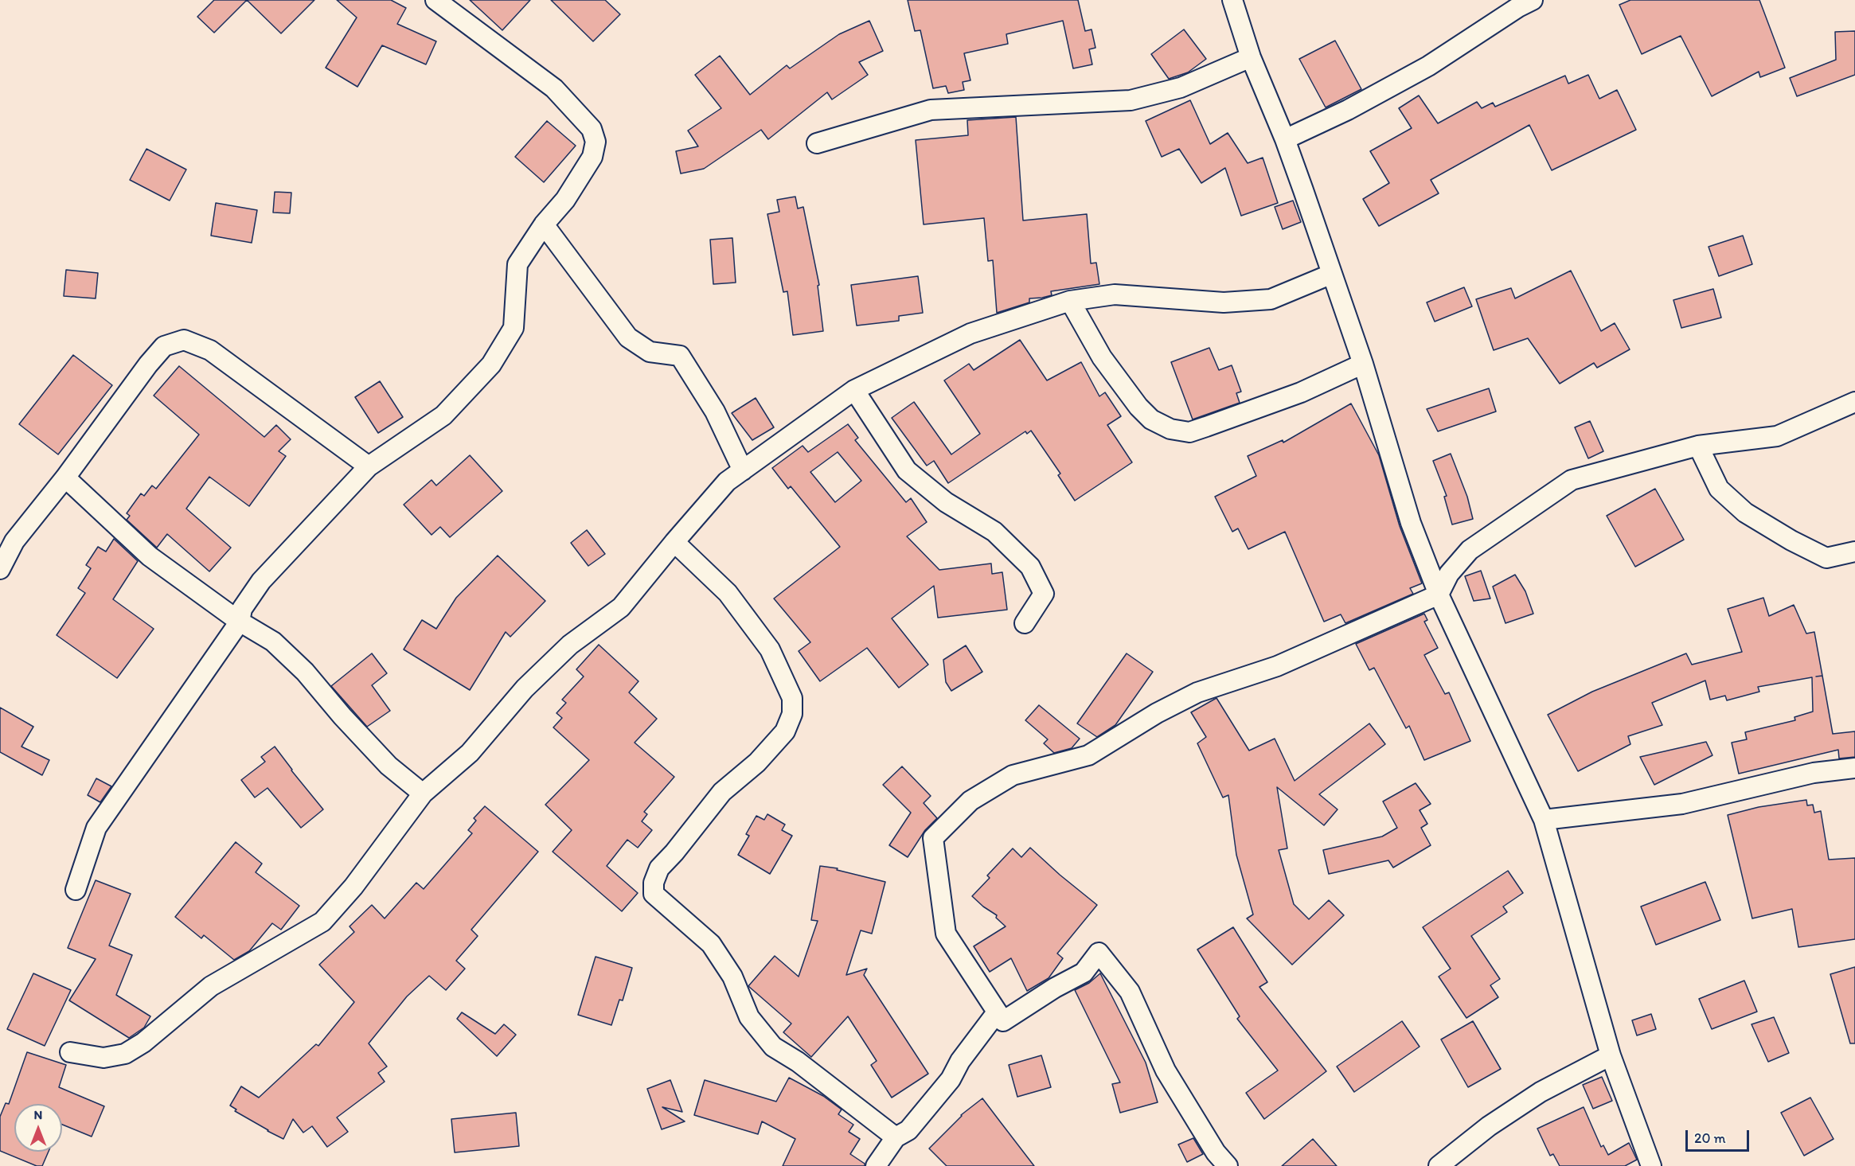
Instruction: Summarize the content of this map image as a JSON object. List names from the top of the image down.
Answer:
{
  "scale_bar": "20 m",
  "north": "top"
}
